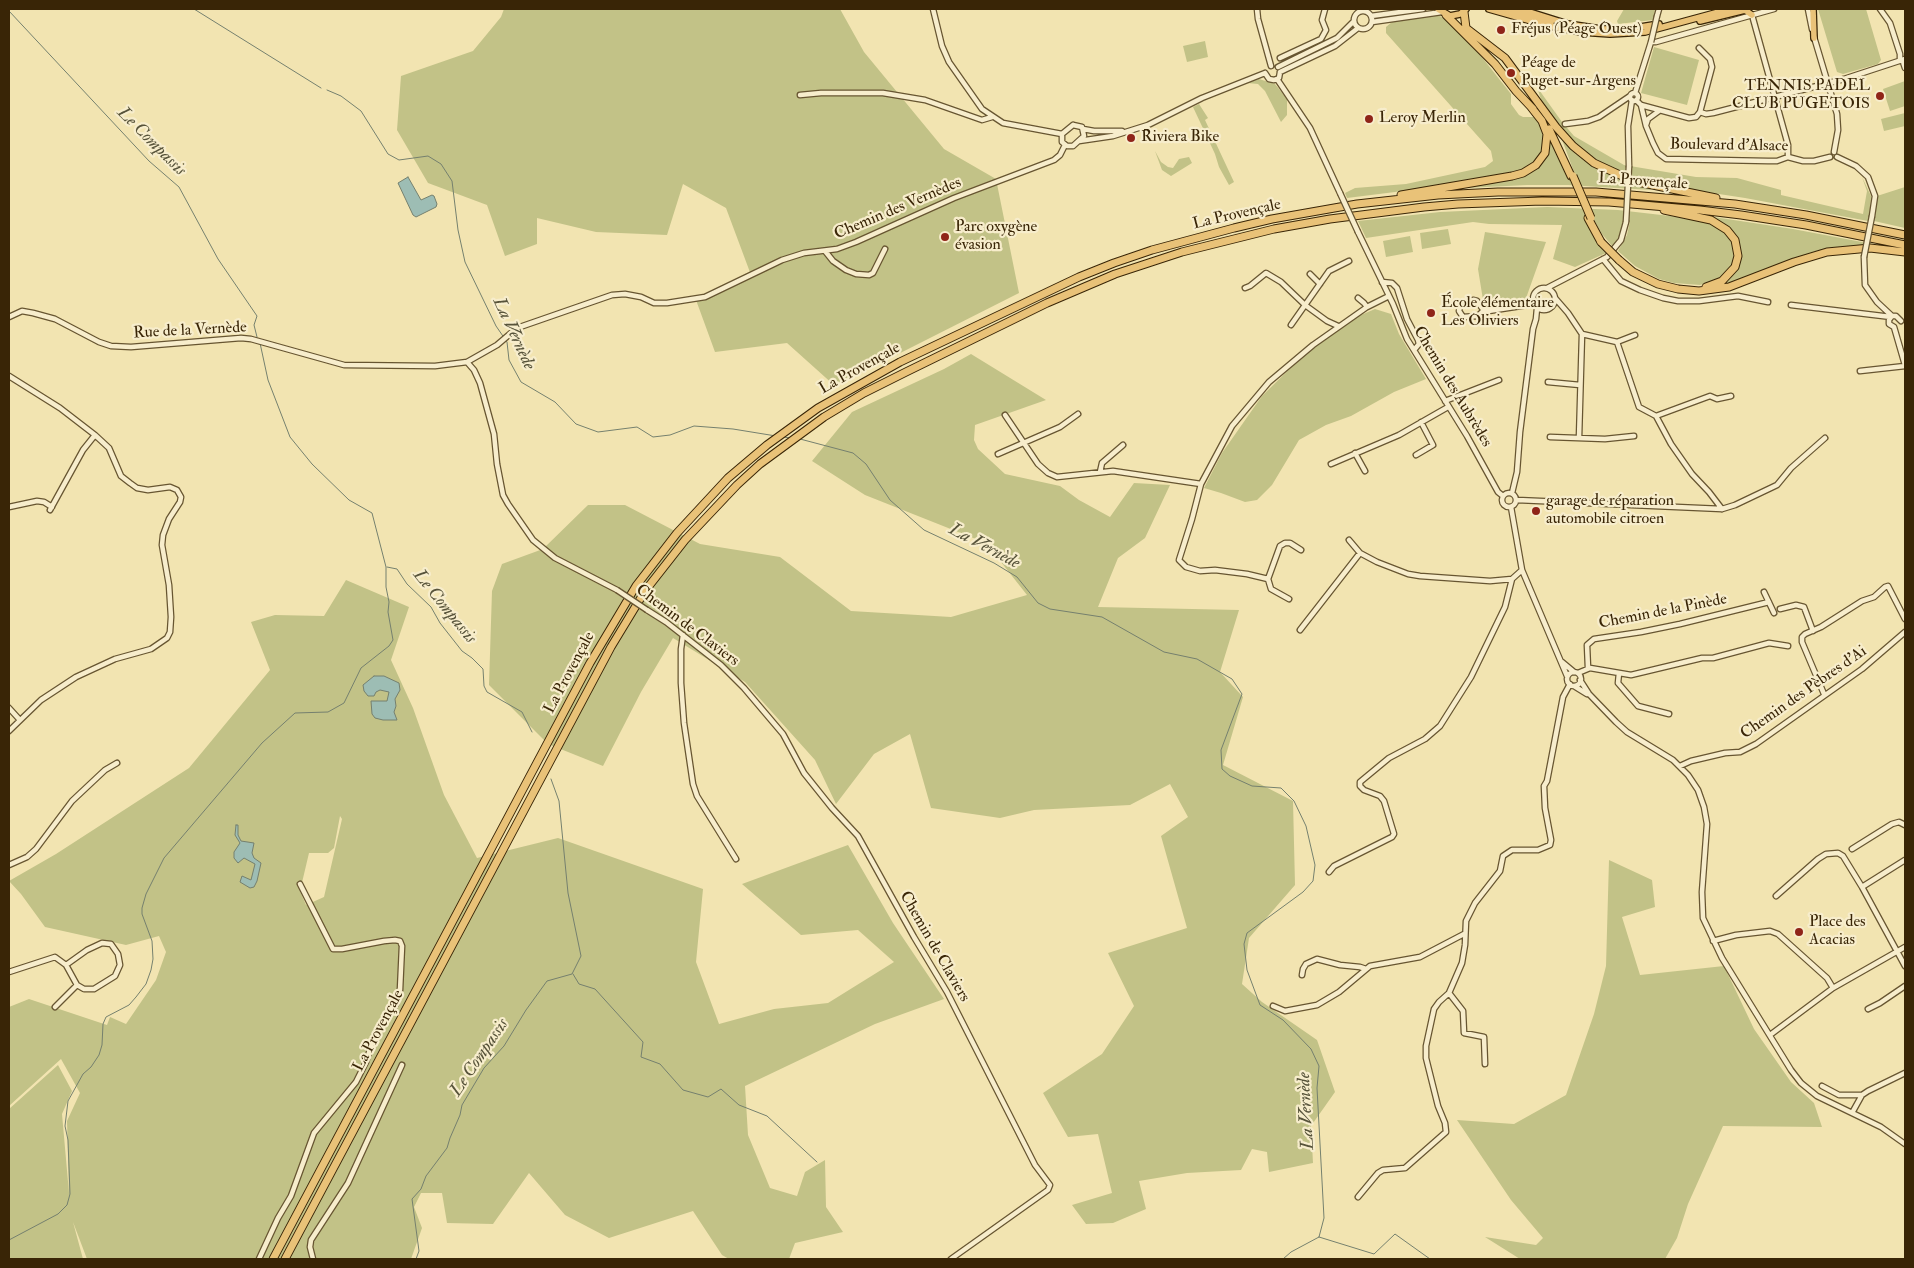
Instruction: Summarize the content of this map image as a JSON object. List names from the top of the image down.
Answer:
{
  "streets": {
    "highway": ["La Provençale"],
    "street": [
      "Boulevard d'Alsace",
      "Chemin des Vernèdes",
      "Rue de la Vernède",
      "Chemin des Aubrèdes",
      "Chemin de la Pinède",
      "Chemin de Claviers",
      "Chemin des Pèbres d'Ai"
    ]
  },
  "crossings": [
    ["Chemin des Vernèdes", "Rue de la Vernède"],
    ["Chemin des Vernèdes", "Chemin de Claviers"],
    ["Rue de la Vernède", "Chemin de Claviers"]
  ],
  "water": ["Le Compassis", "La Vernède"],
  "places": [
    "Fréjus (Péage Ouest)",
    "Péage de Puget-sur-Argens",
    "TENNIS PADEL CLUB PUGETOIS",
    "Leroy Merlin",
    "Riviera Bike",
    "Parc oxygène évasion",
    "École élémentaire Les Oliviers",
    "garage de réparation automobile citroen",
    "Place des Acacias"
  ]
}
